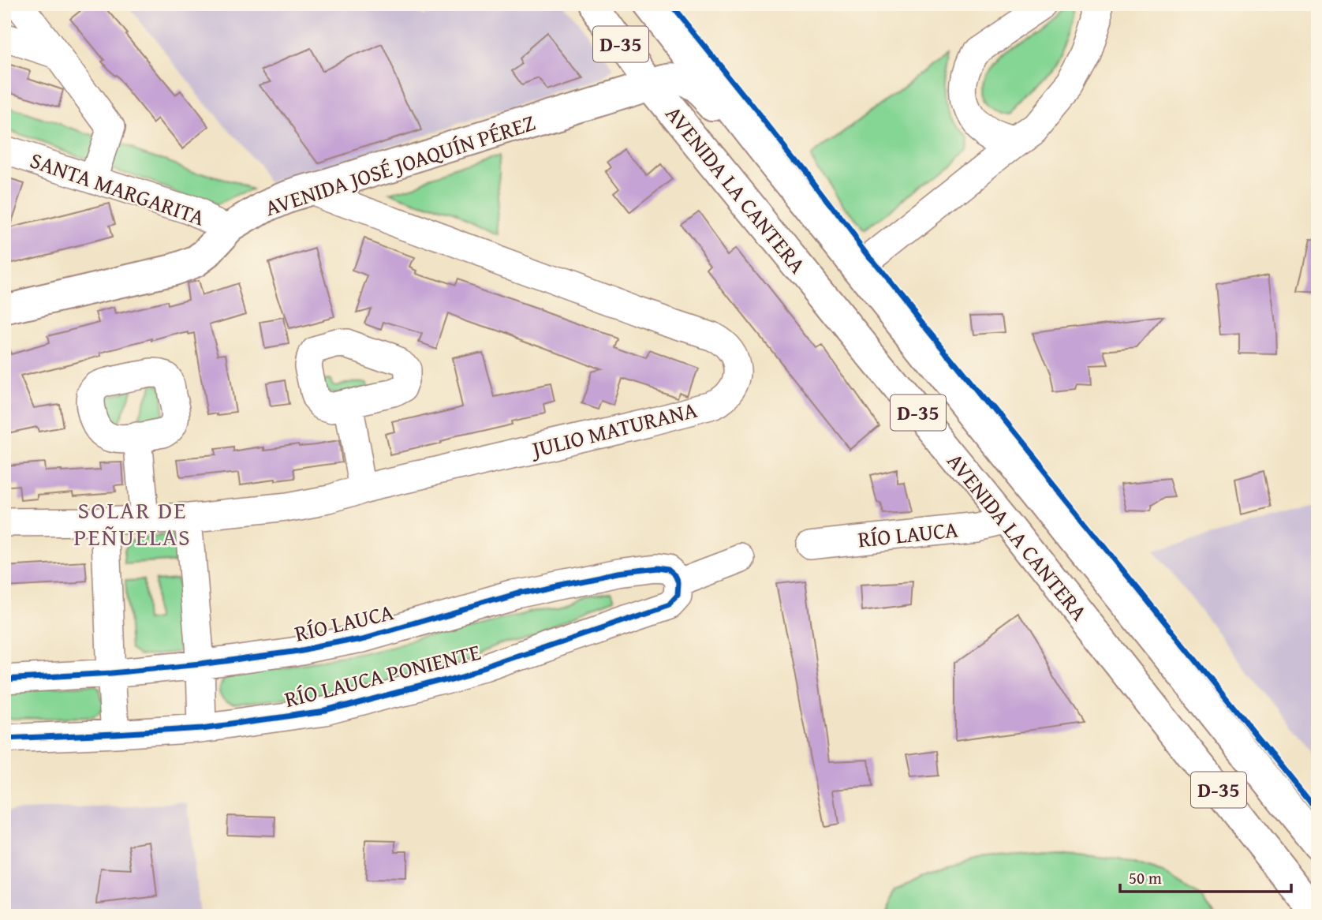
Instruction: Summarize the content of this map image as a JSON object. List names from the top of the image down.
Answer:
{
  "streets": {
    "main road": ["D-35", "AVENIDA JOSÉ JOAQUÍN PÉREZ", "AVENIDA LA CANTERA"],
    "street": [
      "SANTA MARGARITA",
      "JULIO MATURANA",
      "RÍO LAUCA",
      "RÍO LAUCA PONIENTE"
    ]
  },
  "crossings": [
    ["AVENIDA JOSÉ JOAQUÍN PÉREZ", "SANTA MARGARITA"],
    ["AVENIDA JOSÉ JOAQUÍN PÉREZ", "AVENIDA LA CANTERA"],
    ["AVENIDA JOSÉ JOAQUÍN PÉREZ", "JULIO MATURANA"],
    ["AVENIDA LA CANTERA", "RÍO LAUCA"],
    ["RÍO LAUCA", "RÍO LAUCA PONIENTE"]
  ],
  "districts": ["SOLAR DE PEÑUELAS"],
  "scale_bar": "50 m"
}
